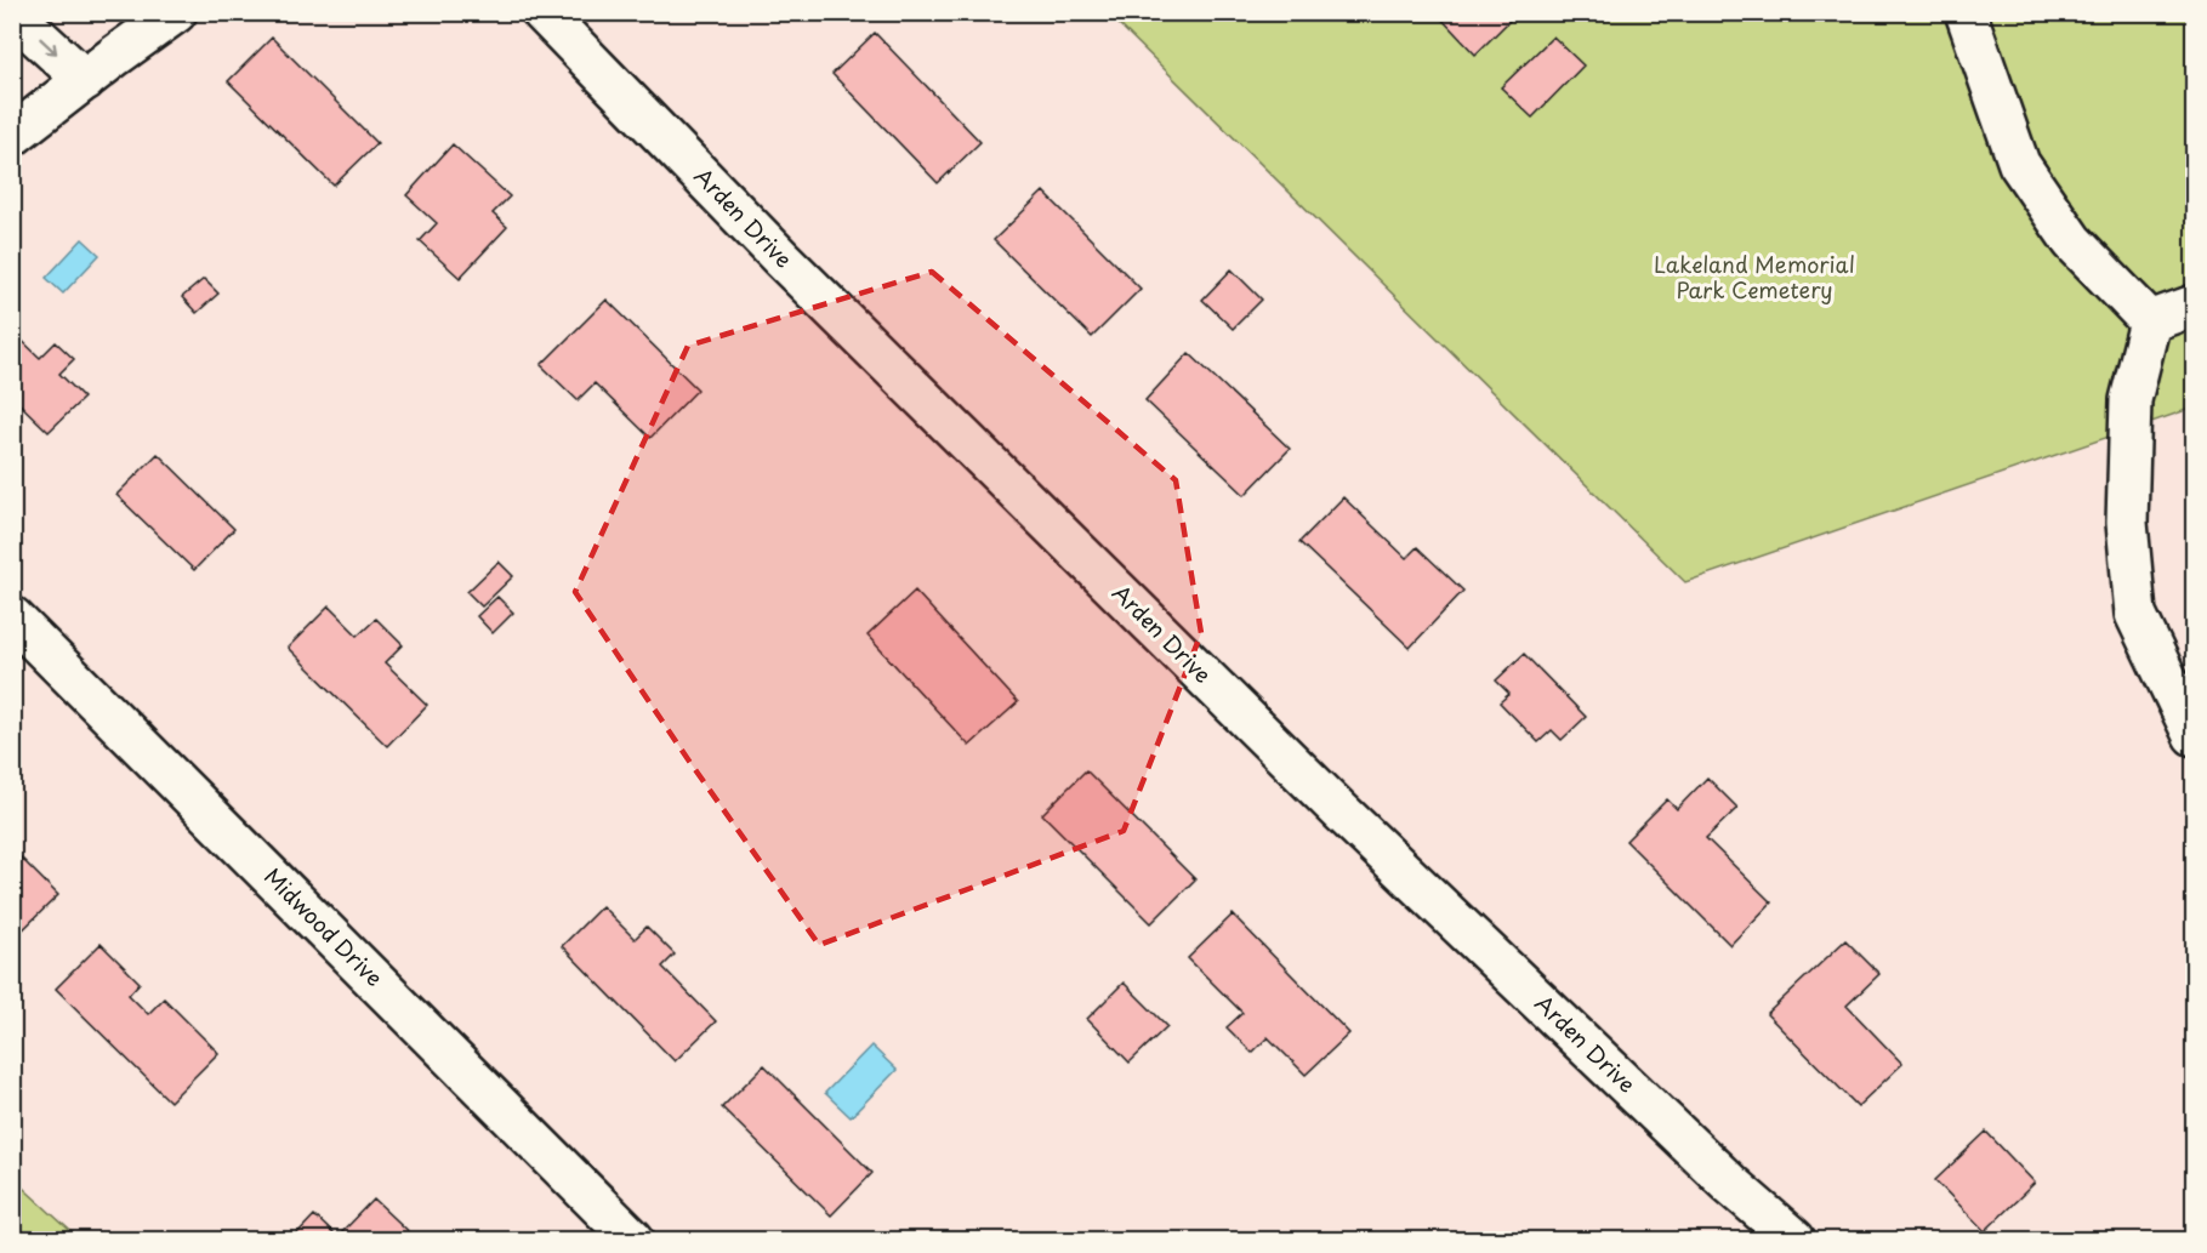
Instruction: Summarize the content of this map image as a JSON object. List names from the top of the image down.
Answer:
{
  "streets": {
    "street": ["Arden Drive", "Midwood Drive"]
  },
  "parks": ["Lakeland Memorial Park Cemetery"]
}
